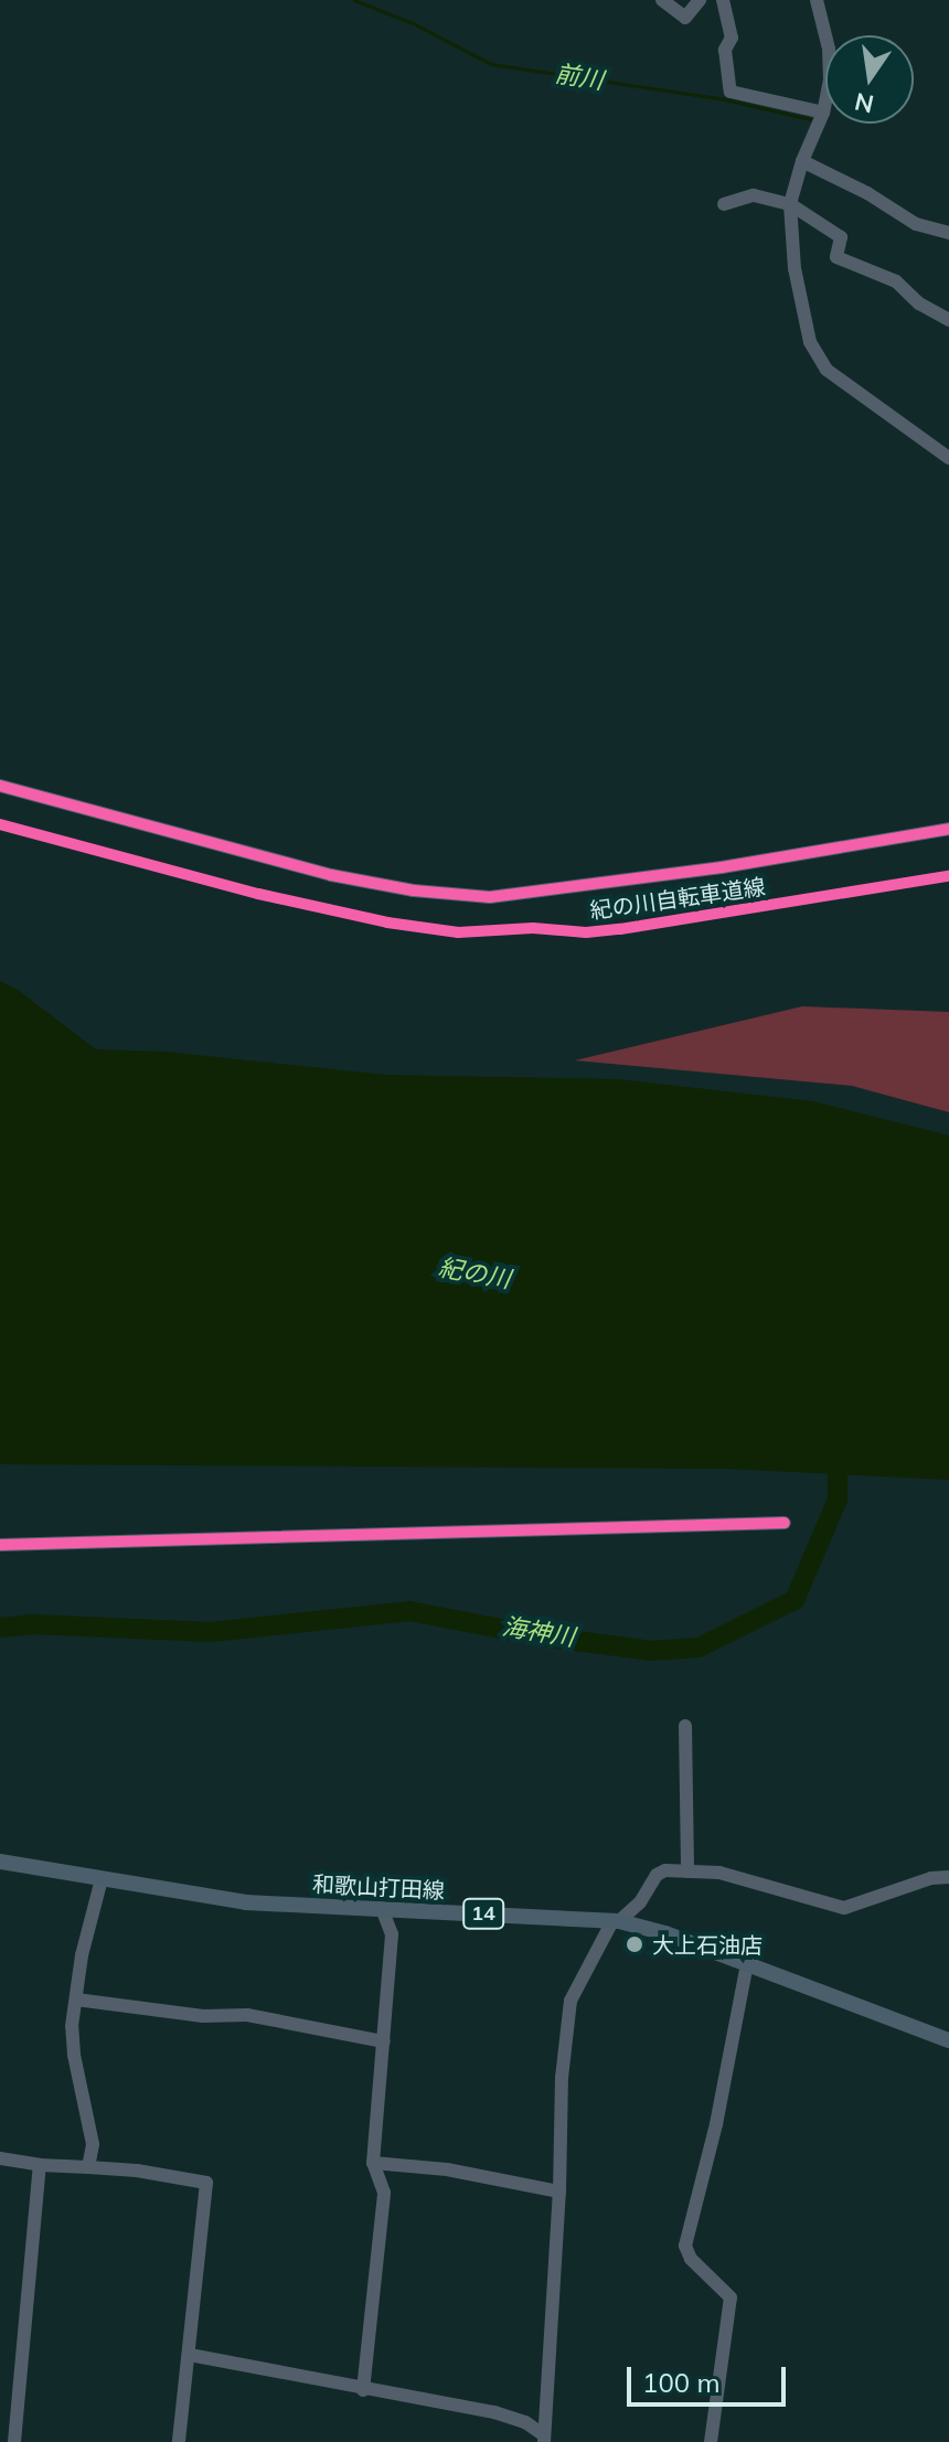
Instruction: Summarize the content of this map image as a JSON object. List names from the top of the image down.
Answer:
{
  "streets": {
    "main road": ["和歌山打田線", "14"],
    "cycle path": ["紀の川自転車道線"]
  },
  "water": ["前川", "紀の川", "海神川"],
  "places": ["大上石油店"],
  "scale_bar": "100 m",
  "north": "bottom"
}
